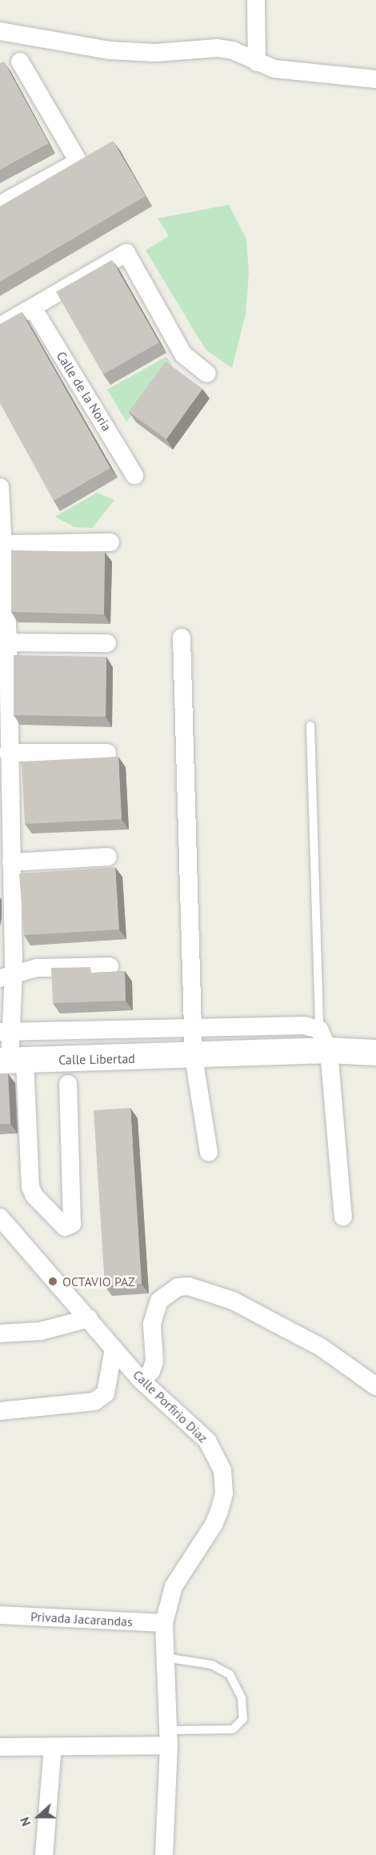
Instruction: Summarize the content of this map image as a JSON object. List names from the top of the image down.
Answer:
{
  "streets": {
    "main road": ["Calle Libertad"],
    "street": ["Calle de la Noria", "Calle Porfirio Díaz", "Privada Jacarandas"]
  },
  "crossings": [
    ["Calle Porfirio Díaz", "Privada Jacarandas"]
  ],
  "places": ["OCTAVIO PAZ"],
  "north": "left"
}
